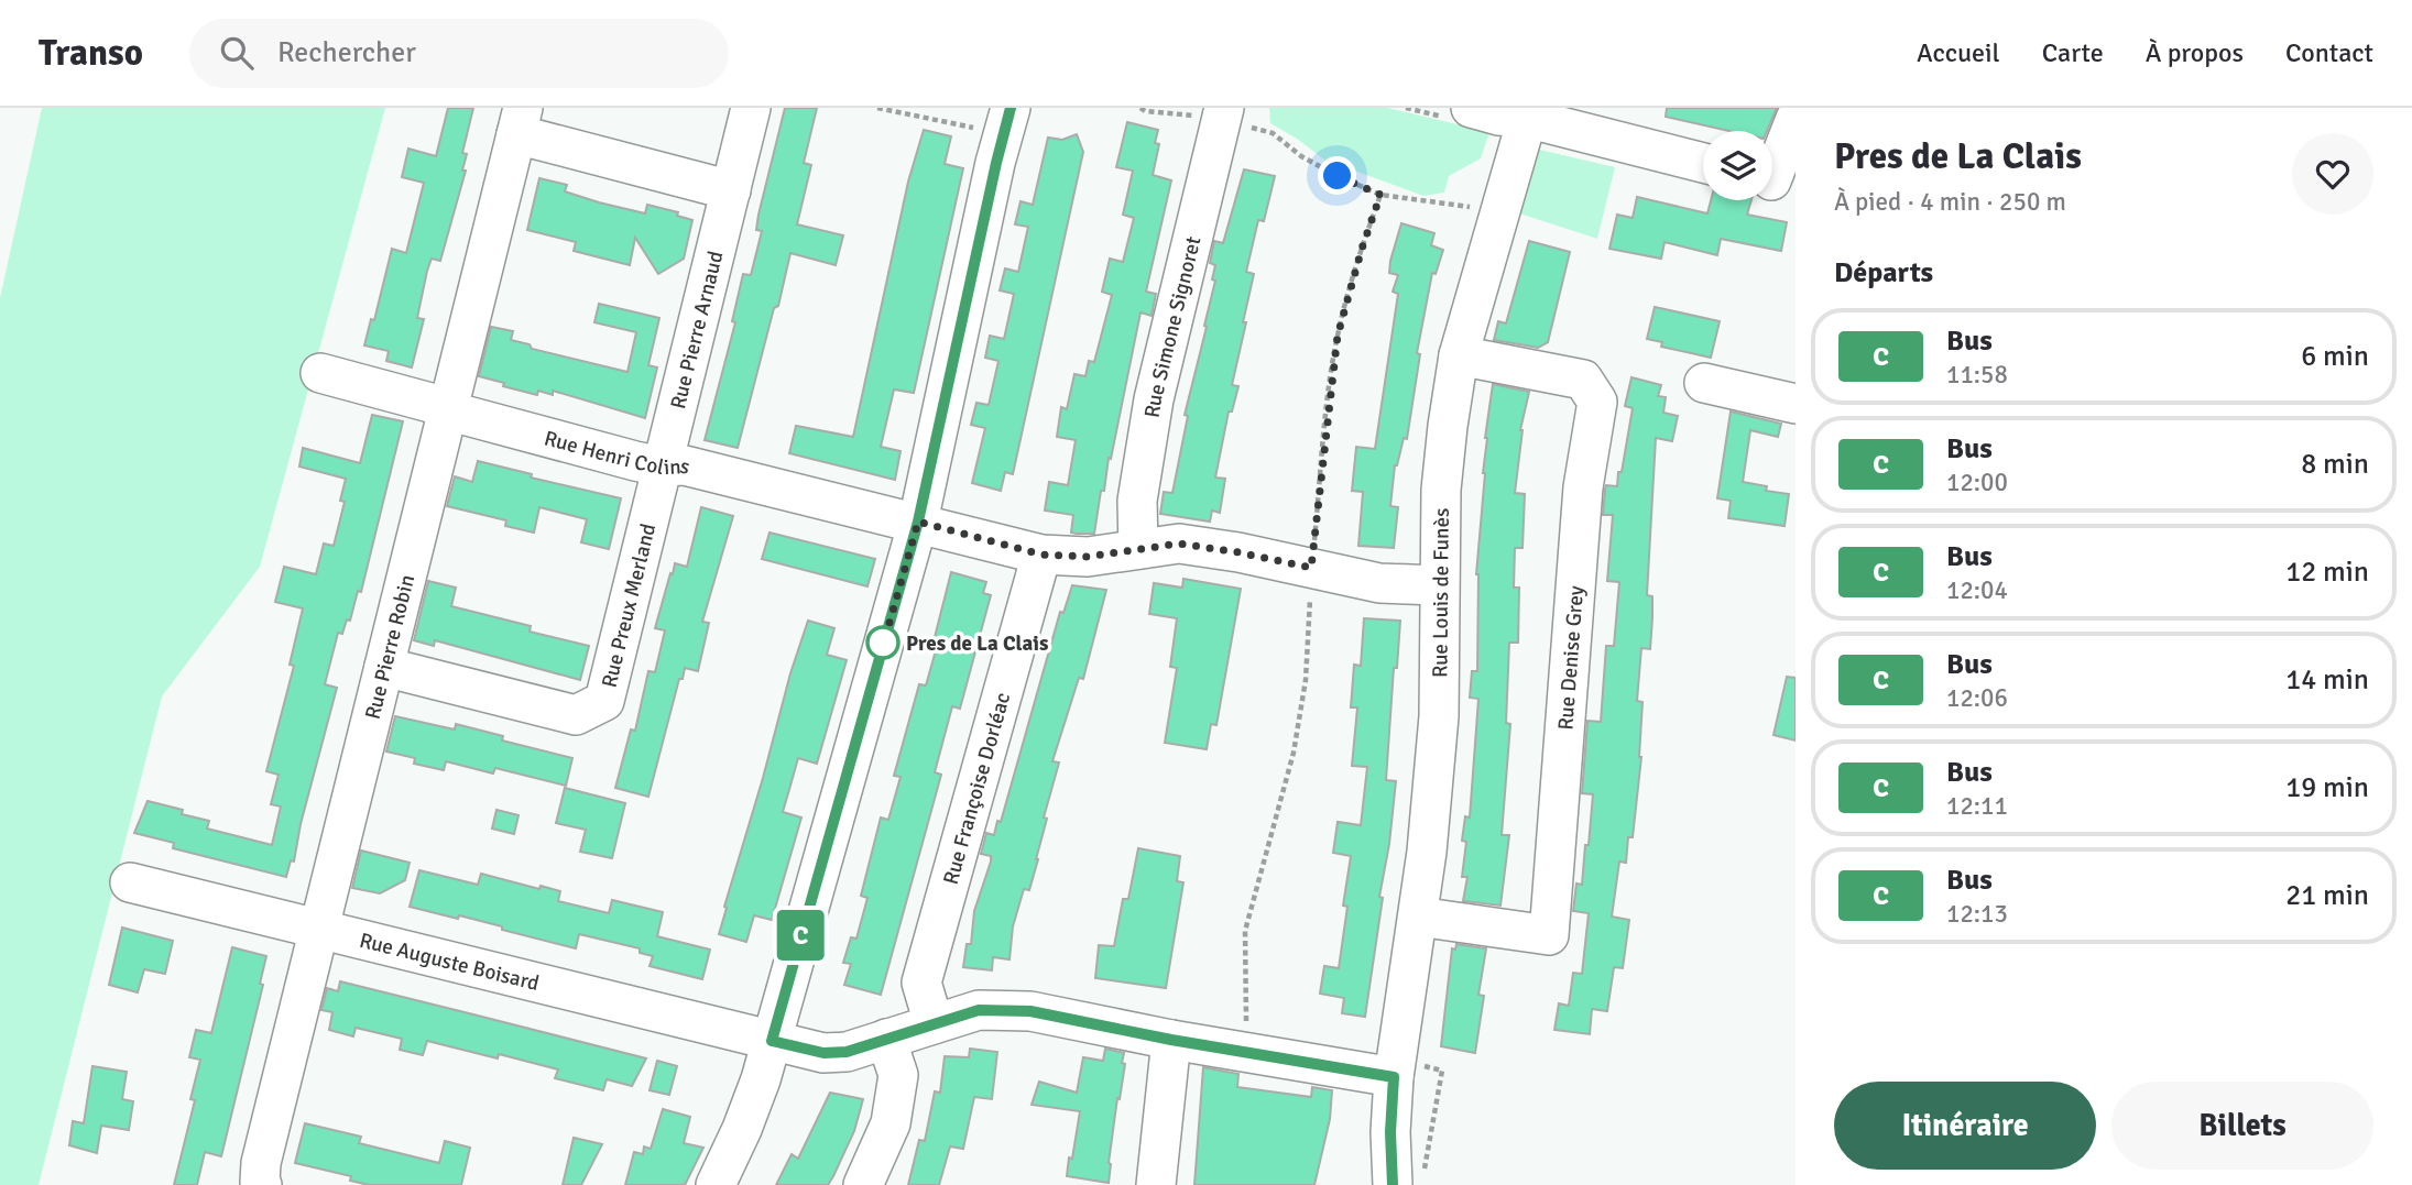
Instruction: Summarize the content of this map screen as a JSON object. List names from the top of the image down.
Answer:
{
  "streets": {
    "street": [
      "Rue Simone Signoret",
      "Rue Pierre Arnaud",
      "Rue Henri Colins",
      "Rue Louis de Funès",
      "Rue Preux Merland",
      "Rue Pierre Robin",
      "Rue Denise Grey",
      "Rue Françoise Dorléac",
      "Rue Auguste Boisard"
    ]
  },
  "crossings": [
    ["Rue Simone Signoret", "Rue Henri Colins"],
    ["Rue Pierre Arnaud", "Rue Henri Colins"],
    ["Rue Pierre Arnaud", "Rue Preux Merland"],
    ["Rue Henri Colins", "Rue Louis de Funès"],
    ["Rue Henri Colins", "Rue Preux Merland"],
    ["Rue Henri Colins", "Rue Pierre Robin"],
    ["Rue Henri Colins", "Rue Françoise Dorléac"],
    ["Rue Louis de Funès", "Rue Denise Grey"],
    ["Rue Louis de Funès", "Rue Auguste Boisard"],
    ["Rue Preux Merland", "Rue Pierre Robin"],
    ["Rue Pierre Robin", "Rue Auguste Boisard"],
    ["Rue Françoise Dorléac", "Rue Auguste Boisard"]
  ],
  "places": ["Pres de La Clais"],
  "lines": ["bus line C"],
  "page": {
    "header": "Transo",
    "search": "Rechercher",
    "nav": [
      "Accueil",
      "Carte",
      "À propos",
      "Contact"
    ],
    "on_map": "C",
    "heading": [
      ["Pres de La Clais", "À pied · 4 min · 250 m"],
      "Départs"
    ],
    "list": [
      {
        "mark": "C",
        "name": "Bus",
        "note": "11:58",
        "value": "6 min"
      },
      {
        "mark": "C",
        "name": "Bus",
        "note": "12:00",
        "value": "8 min"
      },
      {
        "mark": "C",
        "name": "Bus",
        "note": "12:04",
        "value": "12 min"
      },
      {
        "mark": "C",
        "name": "Bus",
        "note": "12:06",
        "value": "14 min"
      },
      {
        "mark": "C",
        "name": "Bus",
        "note": "12:11",
        "value": "19 min"
      },
      {
        "mark": "C",
        "name": "Bus",
        "note": "12:13",
        "value": "21 min"
      }
    ],
    "buttons": ["Itinéraire", "Billets"]
  }
}
